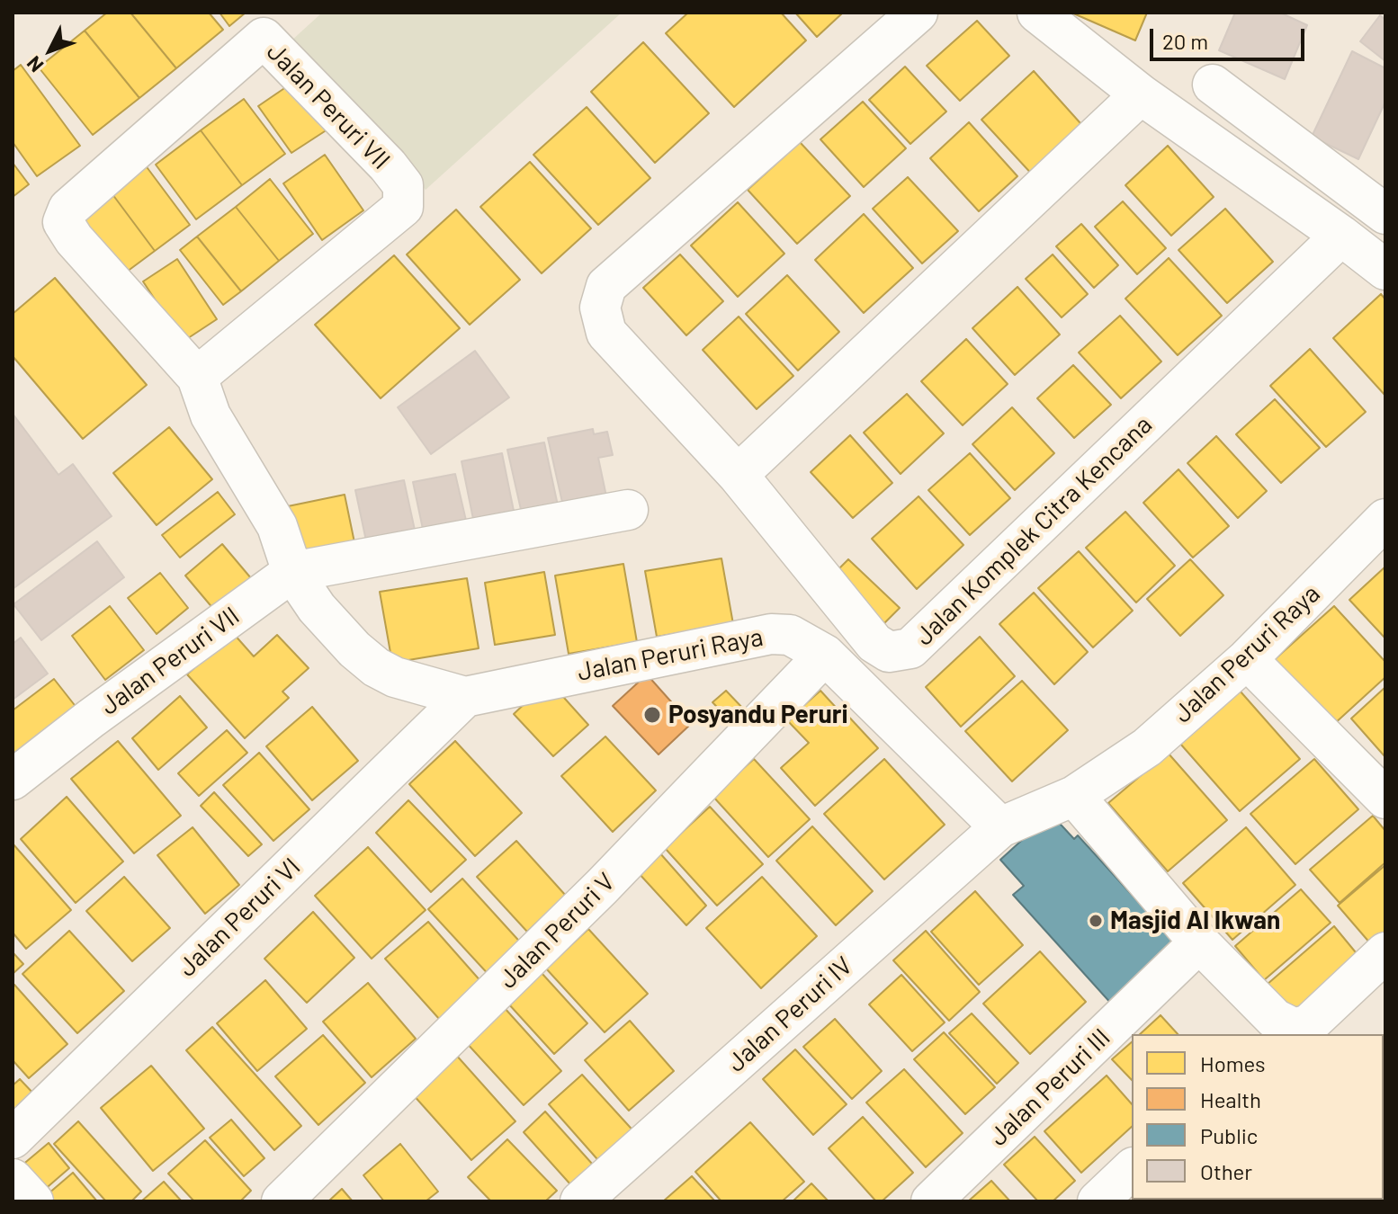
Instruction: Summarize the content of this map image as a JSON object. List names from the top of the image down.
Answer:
{
  "streets": {
    "street": [
      "Jalan Peruri VII",
      "Jalan Komplek Citra Kencana",
      "Jalan Peruri Raya",
      "Jalan Peruri VI",
      "Jalan Peruri V",
      "Jalan Peruri IV",
      "Jalan Peruri III"
    ]
  },
  "crossings": [
    ["Jalan Peruri VII", "Jalan Peruri Raya"],
    ["Jalan Peruri Raya", "Jalan Peruri VI"],
    ["Jalan Peruri Raya", "Jalan Peruri V"],
    ["Jalan Peruri Raya", "Jalan Peruri IV"]
  ],
  "places": ["Posyandu Peruri", "Masjid Al Ikwan"],
  "legend": [
    "Homes",
    "Health",
    "Public",
    "Other"
  ],
  "scale_bar": "20 m",
  "north": "bottom left"
}
